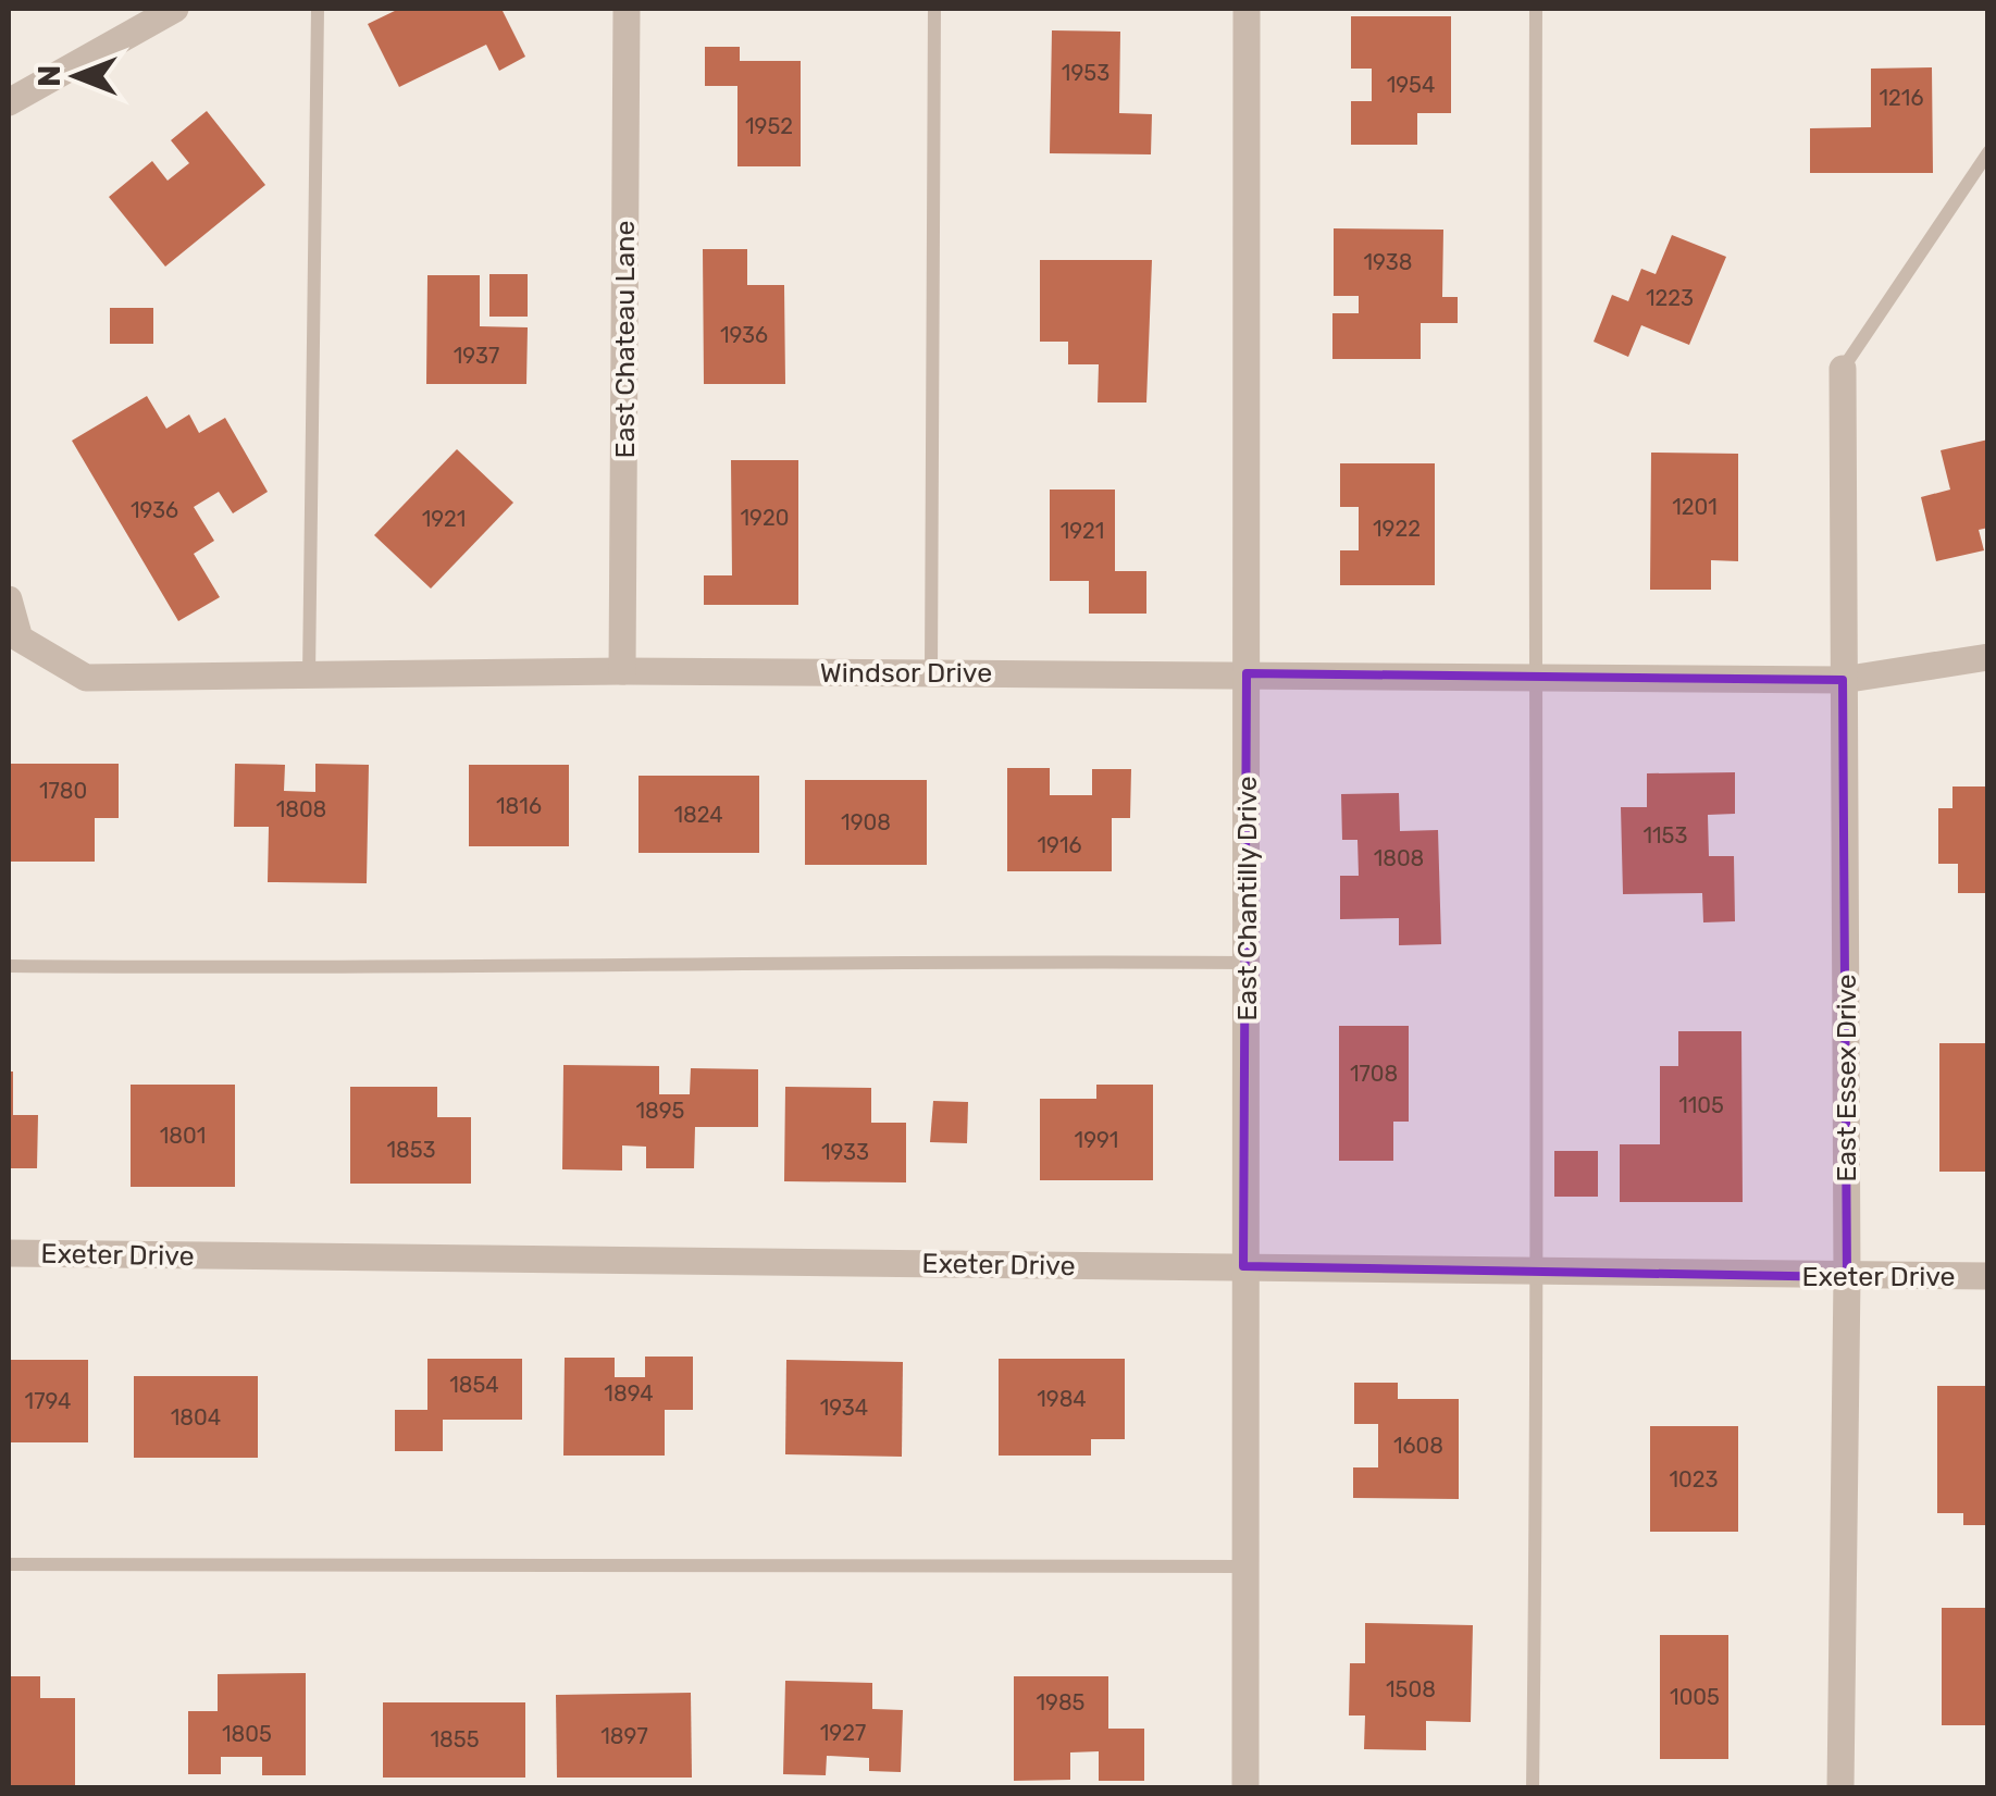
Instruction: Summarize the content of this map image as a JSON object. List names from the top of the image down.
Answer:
{
  "streets": {
    "street": [
      "East Chateau Lane",
      "Windsor Drive",
      "East Chantilly Drive",
      "East Essex Drive",
      "Exeter Drive"
    ]
  },
  "crossings": [
    ["East Chateau Lane", "Windsor Drive"],
    ["Windsor Drive", "East Chantilly Drive"],
    ["Windsor Drive", "East Essex Drive"],
    ["East Chantilly Drive", "Exeter Drive"],
    ["East Essex Drive", "Exeter Drive"]
  ],
  "house_numbers": [
    "1953",
    "1954",
    "1216",
    "1952",
    "1938",
    "1223",
    "1936",
    "1937",
    "1201",
    "1936",
    "1920",
    "1921",
    "1922",
    "1921",
    "1780",
    "1816",
    "1808",
    "1824",
    "1908",
    "1153",
    "1916",
    "1808",
    "1708",
    "1105",
    "1895",
    "1801",
    "1991",
    "1853",
    "1933",
    "1854",
    "1894",
    "1984",
    "1794",
    "1934",
    "1804",
    "1608",
    "1023",
    "1508",
    "1005",
    "1985",
    "1927",
    "1805",
    "1897",
    "1855"
  ],
  "north": "left"
}
